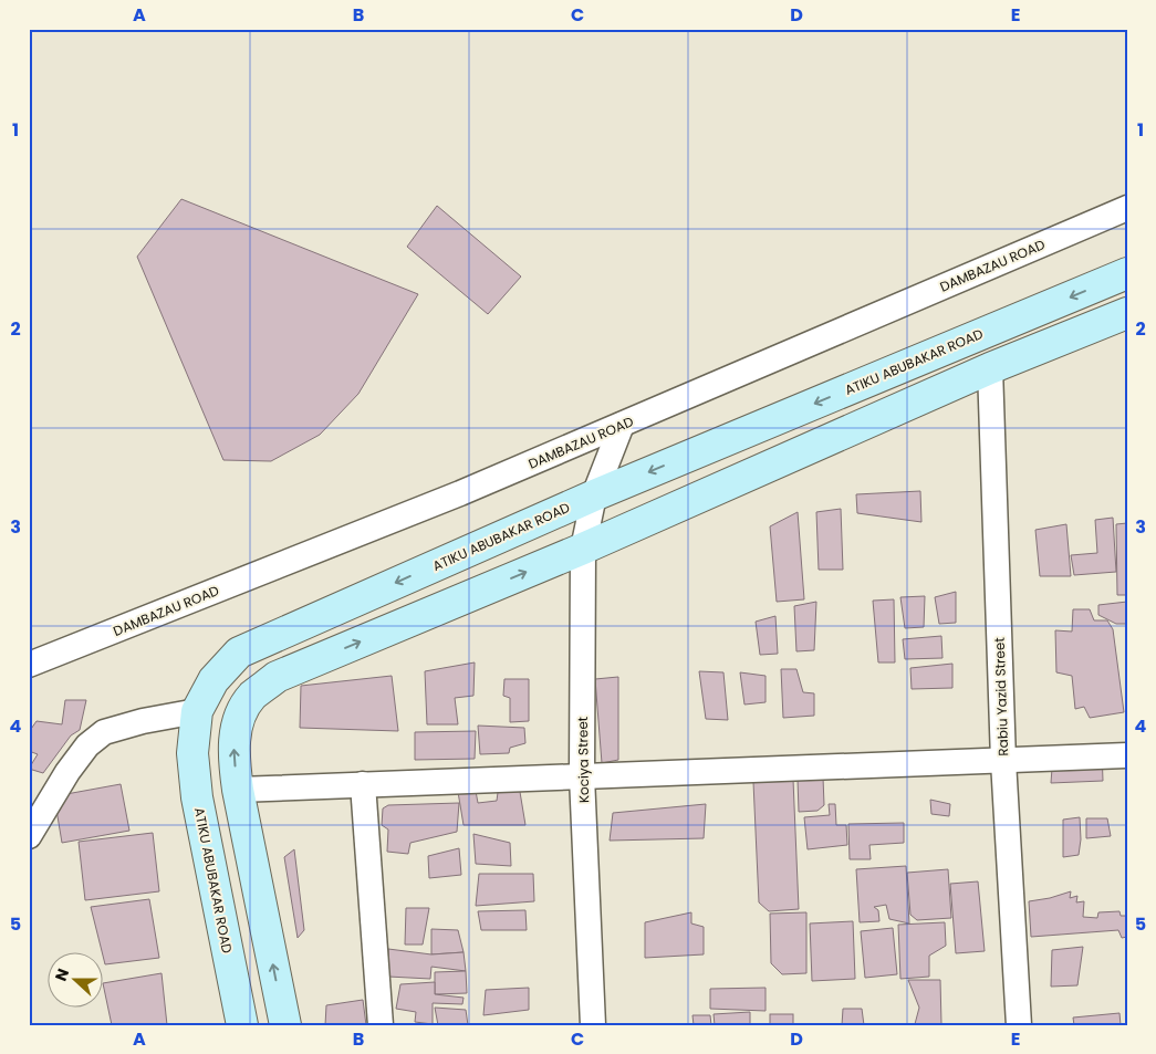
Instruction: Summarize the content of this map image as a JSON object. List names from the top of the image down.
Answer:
{
  "streets": {
    "street": [
      "DAMBAZAU ROAD",
      "ATIKU ABUBAKAR ROAD",
      "Rabiu Yazid Street",
      "Kociya Street"
    ]
  },
  "crossings": [
    ["DAMBAZAU ROAD", "Kociya Street"],
    ["ATIKU ABUBAKAR ROAD", "Kociya Street"]
  ],
  "north": "left",
  "grid": {
    "columns": [
      "A",
      "B",
      "C",
      "D",
      "E"
    ],
    "rows": [
      "1",
      "2",
      "3",
      "4",
      "5"
    ]
  }
}
